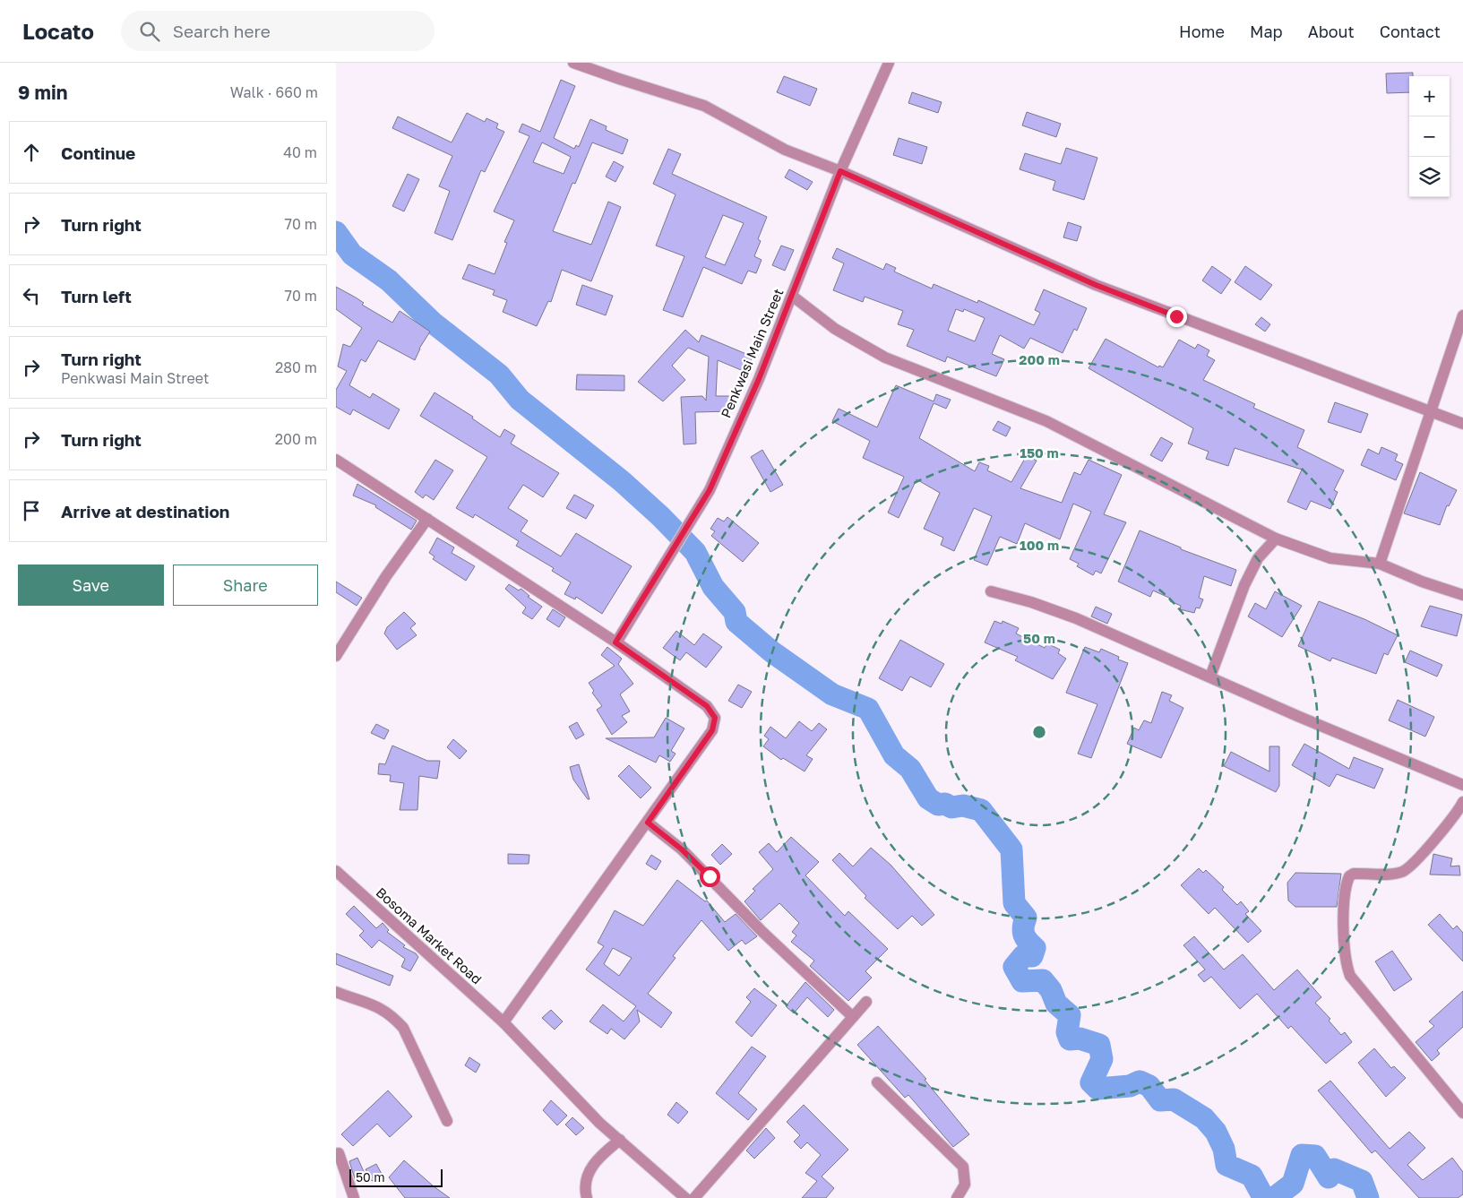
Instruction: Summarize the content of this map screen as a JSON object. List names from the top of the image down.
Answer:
{
  "streets": {
    "street": ["Penkwasi Main Street", "Bosoma Market Road"]
  },
  "scale_bar": "50 m",
  "page": {
    "header": "Locato",
    "search": "Search here",
    "nav": [
      "Home",
      "Map",
      "About",
      "Contact"
    ],
    "heading": ["9 min", "Walk · 660 m"],
    "map_buttons": ["+", "−"],
    "list": [
      ["Continue", "40 m"],
      ["Turn right", "70 m"],
      ["Turn left", "70 m"],
      ["Turn right", "Penkwasi Main Street", "280 m"],
      ["Turn right", "200 m"],
      "Arrive at destination"
    ],
    "buttons": ["Save", "Share"],
    "scale": "50 m"
  },
  "rings": [
    "200 m",
    "150 m",
    "100 m",
    "50 m"
  ]
}
